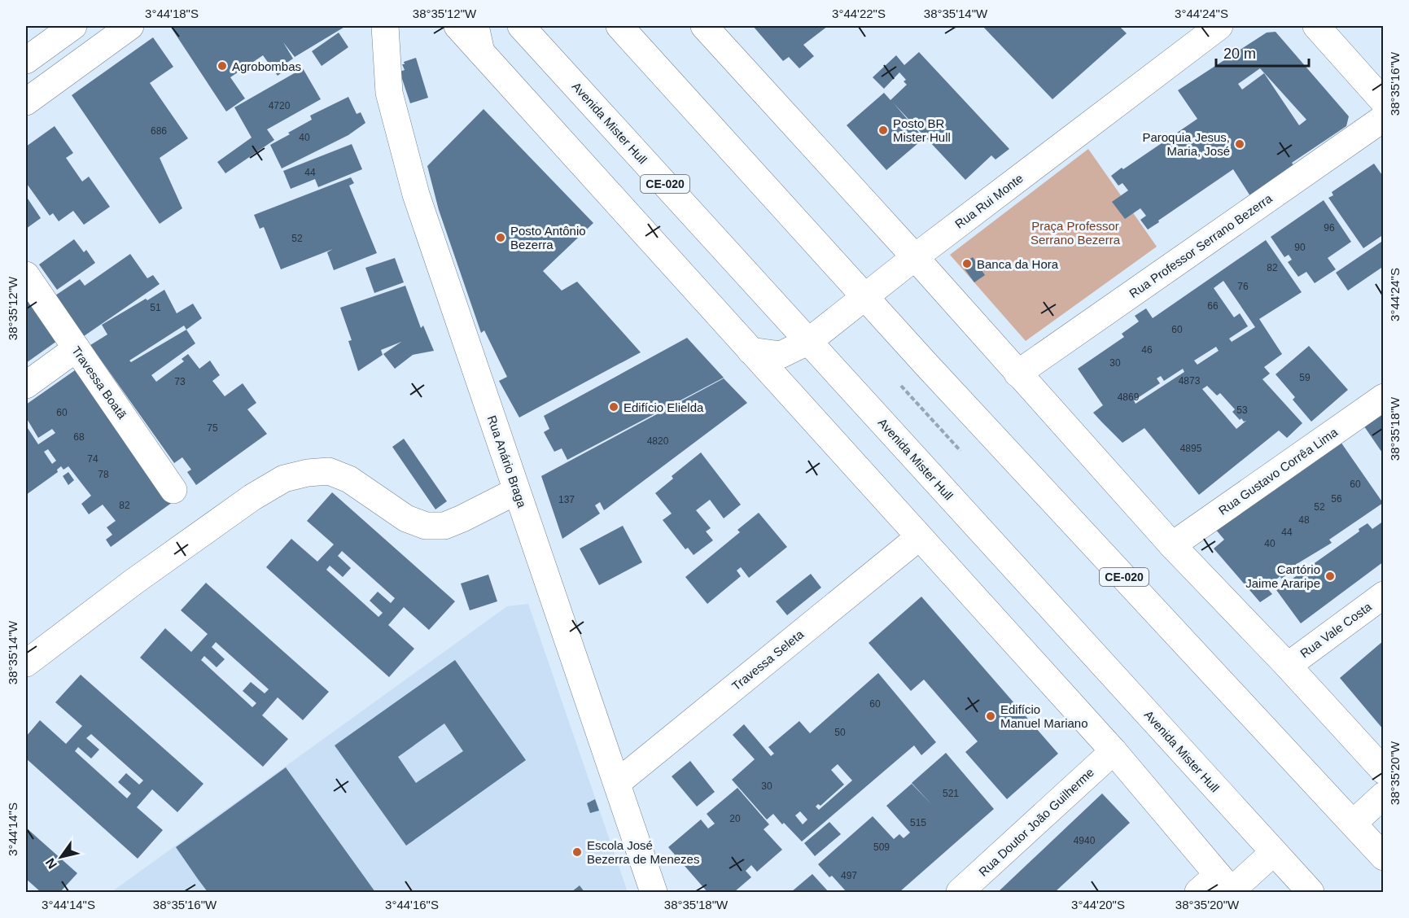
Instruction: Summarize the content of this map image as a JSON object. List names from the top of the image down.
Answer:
{
  "streets": {
    "main road": [
      "Avenida Mister Hull",
      "CE-020",
      "Rua Rui Monte",
      "Rua Professor Serrano Bezerra",
      "Travessa Boatã",
      "Rua Anário Braga",
      "Rua Gustavo Corrêa Lima",
      "Rua Vale Costa",
      "Travessa Seleta",
      "Rua Doutor João Guilherme"
    ]
  },
  "crossings": [
    ["Avenida Mister Hull", "Rua Rui Monte"],
    ["CE-020", "Rua Rui Monte"],
    ["Rua Anário Braga", "Travessa Seleta"]
  ],
  "parks": ["Praça Professor Serrano Bezerra"],
  "places": [
    "Agrobombas",
    "Posto BR Mister Hull",
    "Paroquia Jesus, Maria, José",
    "Posto Antônio Bezerra",
    "Banca da Hora",
    "Edifício Elielda",
    "Cartório Jaime Araripe",
    "Edifício Manuel Mariano",
    "Escola José Bezerra de Menezes"
  ],
  "house_numbers": [
    "4720",
    "686",
    "40",
    "44",
    "96",
    "52",
    "90",
    "82",
    "76",
    "66",
    "51",
    "60",
    "46",
    "30",
    "59",
    "4873",
    "73",
    "4869",
    "53",
    "60",
    "75",
    "68",
    "4820",
    "4895",
    "74",
    "78",
    "60",
    "56",
    "137",
    "82",
    "52",
    "48",
    "44",
    "40",
    "60",
    "50",
    "30",
    "521",
    "20",
    "515",
    "4940",
    "509",
    "497"
  ],
  "scale_bar": "20 m",
  "north": "bottom left",
  "coordinates": [
    "3°44'18\"S",
    "38°35'12\"W",
    "3°44'22\"S",
    "38°35'14\"W",
    "3°44'24\"S",
    "38°35'16\"W",
    "38°35'18\"W",
    "38°35'20\"W",
    "3°44'14\"S",
    "3°44'16\"S",
    "3°44'20\"S"
  ]
}
